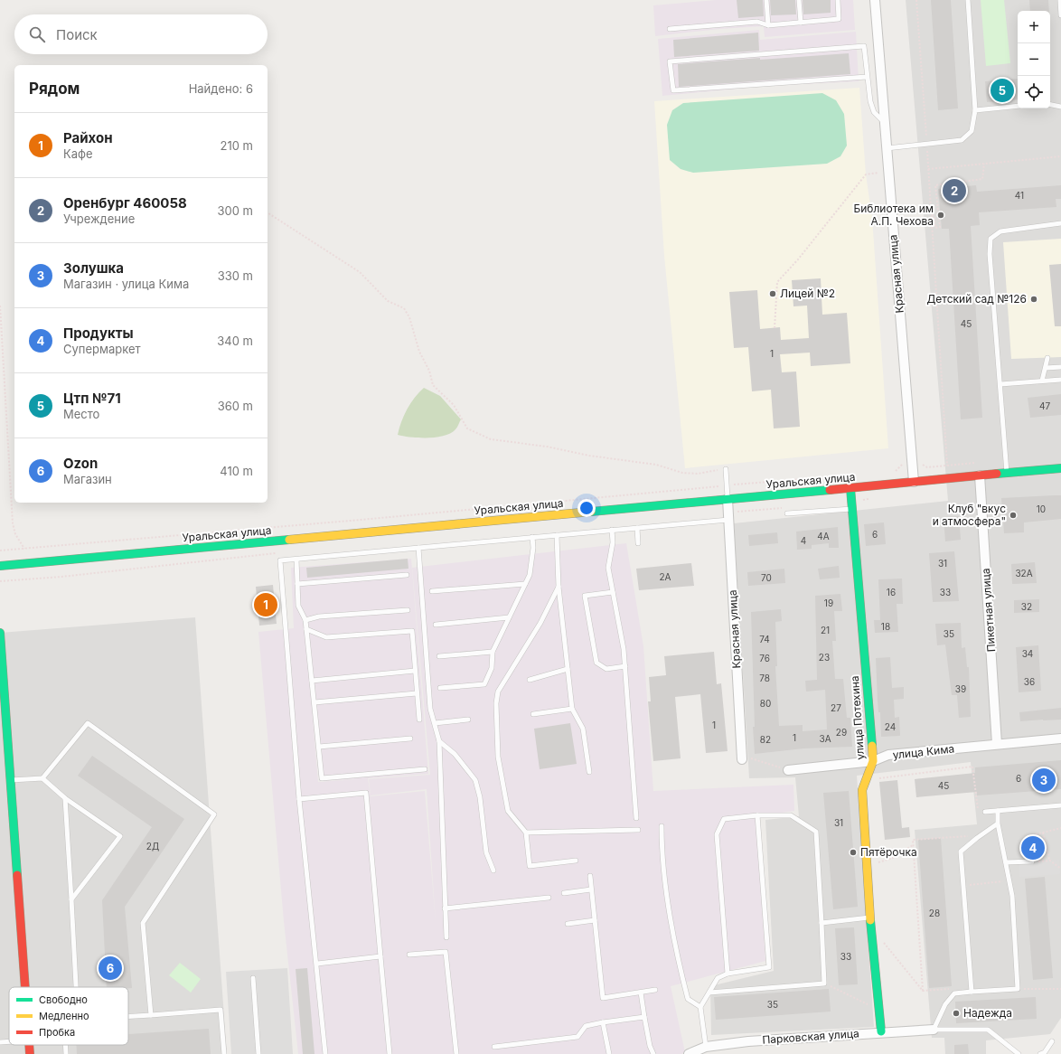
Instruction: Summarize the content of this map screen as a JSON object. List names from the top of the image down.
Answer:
{
  "streets": {
    "street": [
      "Красная улица",
      "Уральская улица",
      "Пикетная улица",
      "улица Потехина",
      "улица Кима",
      "Парковская улица"
    ]
  },
  "crossings": [
    ["Красная улица", "Уральская улица"],
    ["Уральская улица", "Пикетная улица"],
    ["Уральская улица", "улица Потехина"],
    ["Пикетная улица", "улица Кима"],
    ["улица Потехина", "улица Кима"],
    ["улица Потехина", "Парковская улица"]
  ],
  "places": [
    "Библиотека им А.П. Чехова",
    "Лицей №2",
    "Детский сад №126",
    "Клуб \"вкус и атмосфера\"",
    "Пятёрочка",
    "Надежда"
  ],
  "house_numbers": [
    "41",
    "45",
    "1",
    "47",
    "10",
    "6",
    "4А",
    "4",
    "31",
    "32А",
    "2А",
    "70",
    "16",
    "33",
    "19",
    "32",
    "18",
    "21",
    "35",
    "74",
    "34",
    "23",
    "76",
    "78",
    "36",
    "39",
    "80",
    "27",
    "1",
    "24",
    "29",
    "1",
    "3А",
    "82",
    "6",
    "45",
    "31",
    "2Д",
    "28",
    "33",
    "35"
  ],
  "legend": ["Свободно", "Медленно", "Пробка"],
  "page": {
    "map_buttons": ["+", "−"],
    "search": "Поиск",
    "heading": ["Рядом", "Найдено: 6"],
    "pins": [
      "5",
      "2",
      "1",
      "3",
      "4",
      "6"
    ],
    "list": [
      {
        "mark": "1",
        "name": "Райхон",
        "note": "Кафе",
        "value": "210 m"
      },
      {
        "mark": "2",
        "name": "Оренбург 460058",
        "note": "Учреждение",
        "value": "300 m"
      },
      {
        "mark": "3",
        "name": "Золушка",
        "note": "Магазин · улица Кима",
        "value": "330 m"
      },
      {
        "mark": "4",
        "name": "Продукты",
        "note": "Супермаркет",
        "value": "340 m"
      },
      {
        "mark": "5",
        "name": "Цтп №71",
        "note": "Место",
        "value": "360 m"
      },
      {
        "mark": "6",
        "name": "Ozon",
        "note": "Магазин",
        "value": "410 m"
      }
    ]
  }
}
